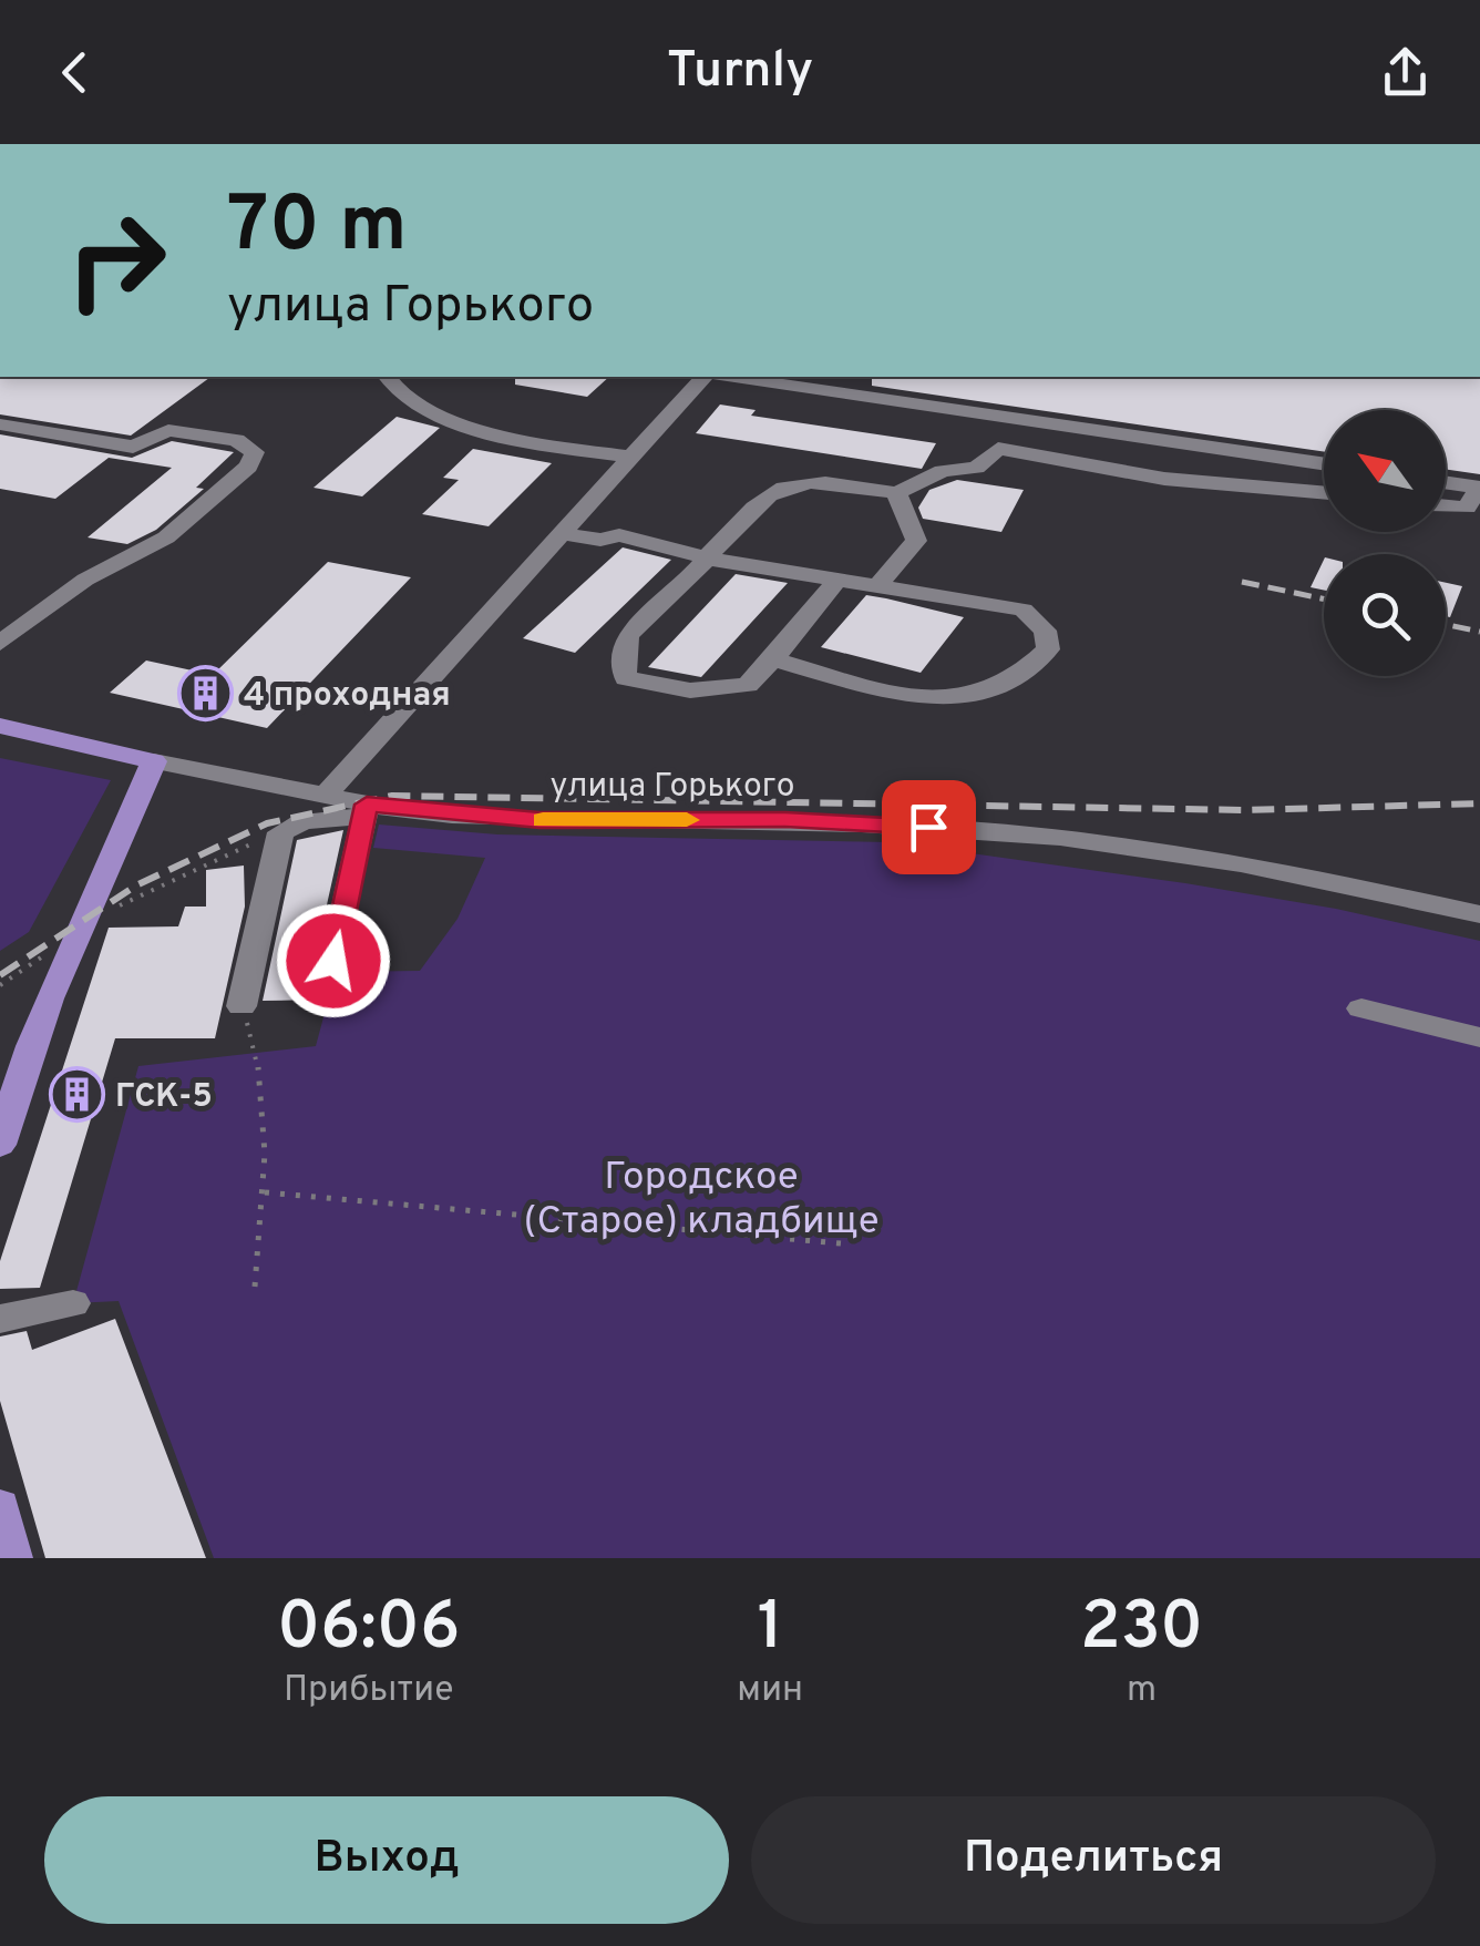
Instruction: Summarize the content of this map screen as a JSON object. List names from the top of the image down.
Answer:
{
  "streets": {
    "main road": ["улица Горького"]
  },
  "parks": ["Городское (Старое) кладбище"],
  "places": {
    "building": ["4 проходная", "ГСК-5"]
  },
  "north": "top left",
  "page": {
    "header": "Turnly",
    "turn": ["70 m", "улица Горького"],
    "eta": [
      "06:06",
      "Прибытие",
      "1",
      "мин",
      "230",
      "m"
    ],
    "buttons": ["Выход", "Поделиться"]
  }
}
